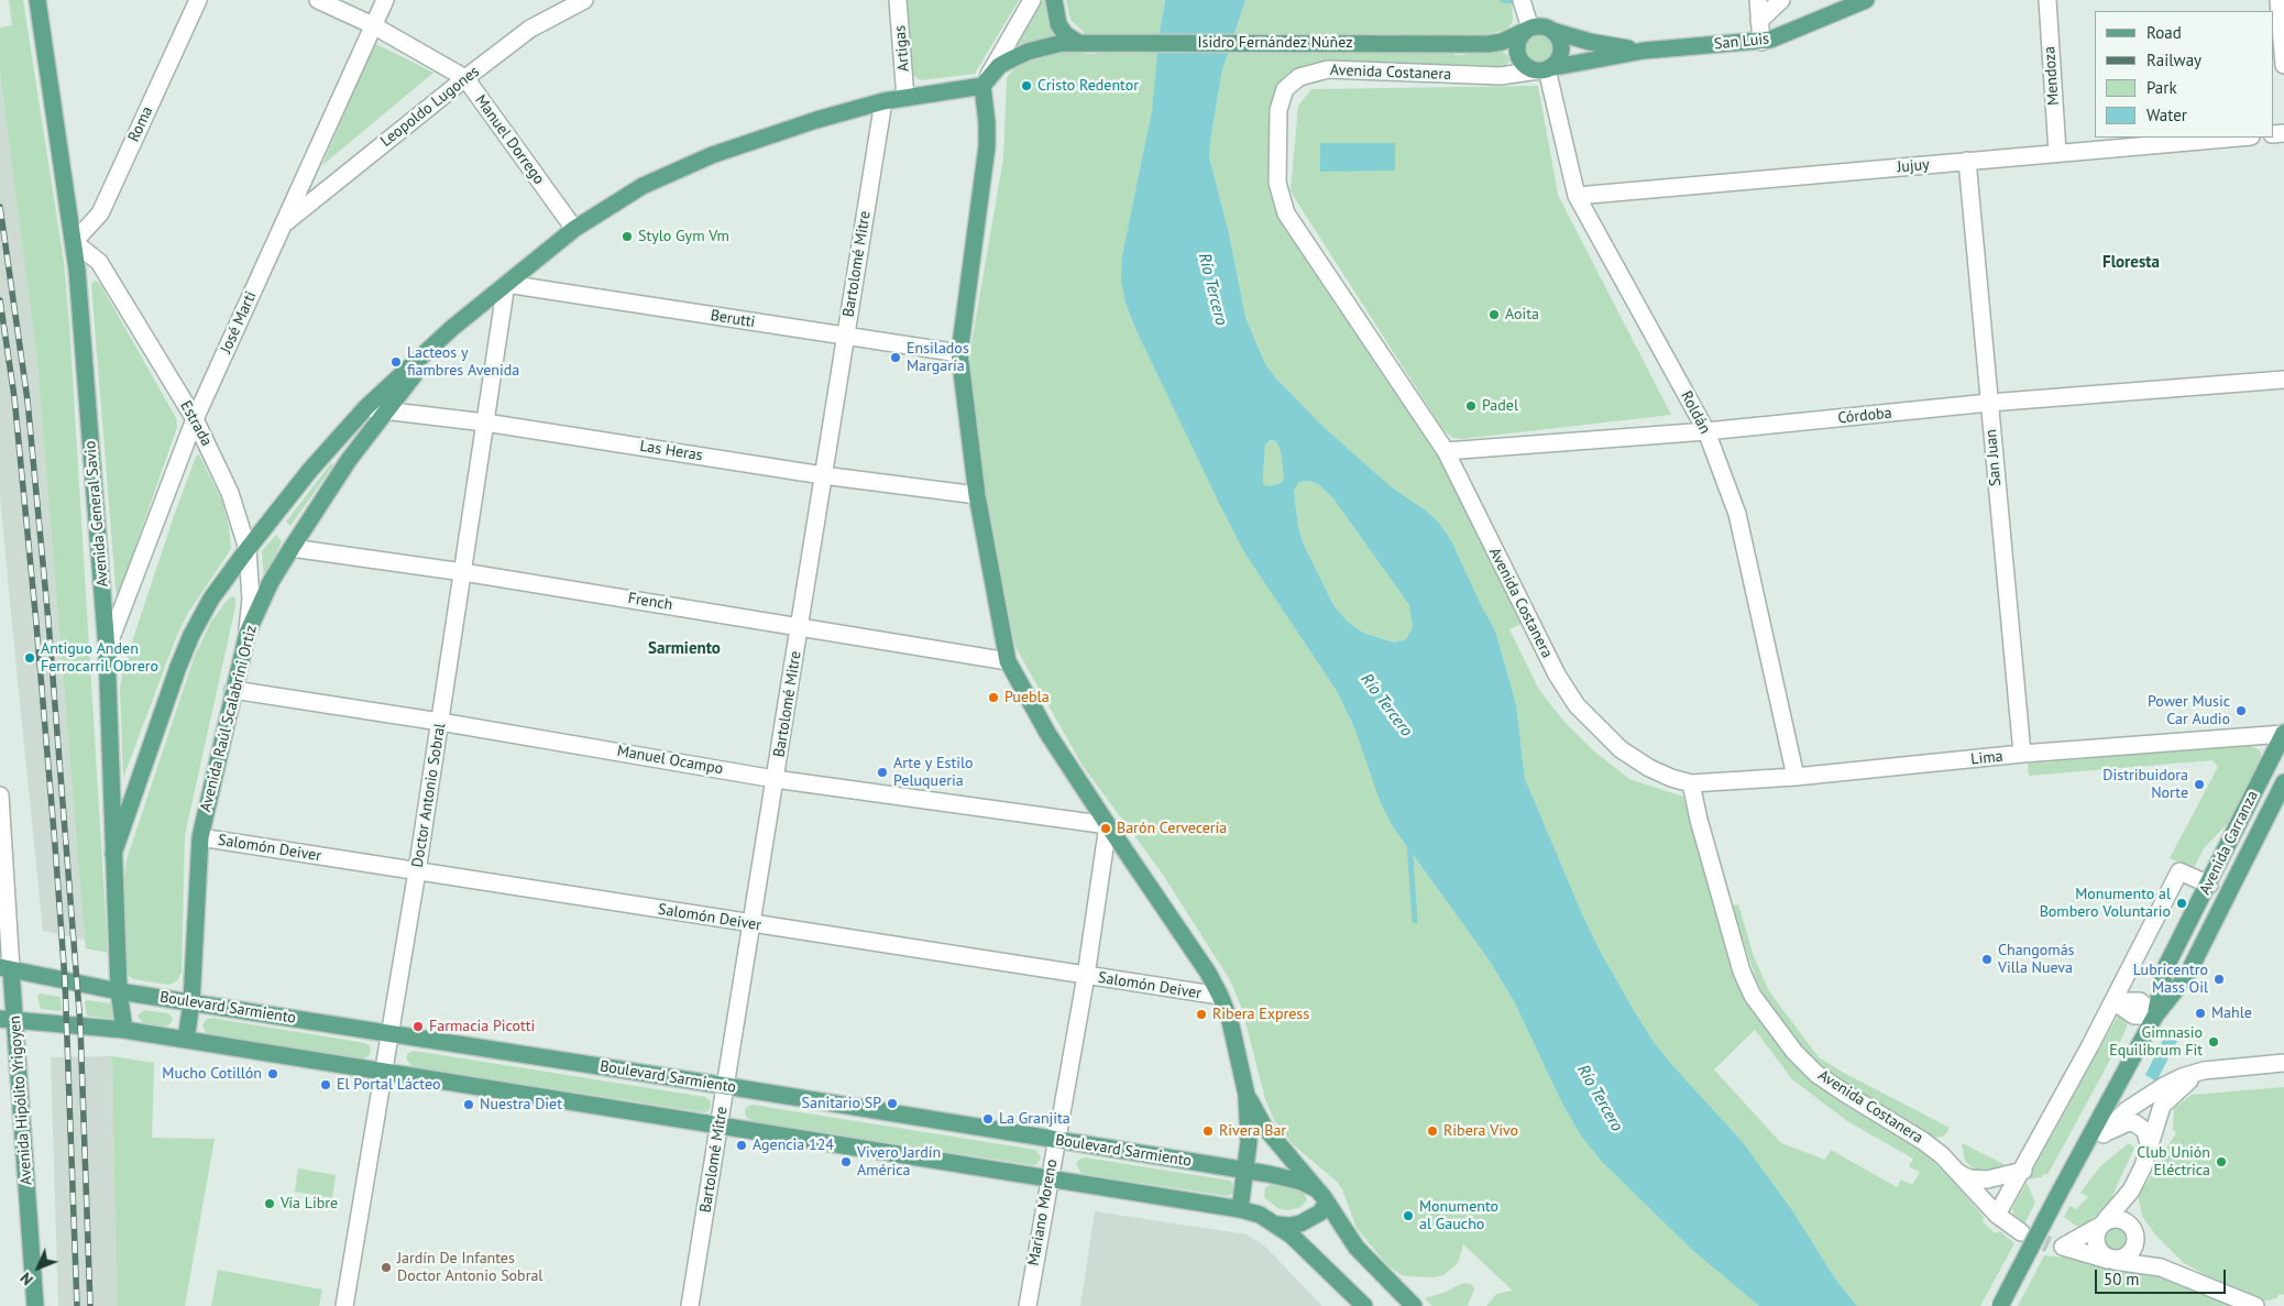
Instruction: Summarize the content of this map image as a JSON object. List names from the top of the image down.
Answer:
{
  "streets": {
    "main road": [
      "San Luis",
      "Isidro Fernández Núñez",
      "Avenida General Savio",
      "Avenida Raúl Scalabrini Ortiz",
      "Avenida Carranza",
      "Boulevard Sarmiento",
      "Avenida Hipólito Yrigoyen"
    ],
    "street": [
      "Artigas",
      "Avenida Costanera",
      "Mendoza",
      "Leopoldo Lugones",
      "Roma",
      "Manuel Dorrego",
      "Jujuy",
      "Bartolomé Mitre",
      "Berutti",
      "José Marti",
      "Roldán",
      "Córdoba",
      "Estrada",
      "Las Heras",
      "San Juan",
      "French",
      "Lima",
      "Manuel Ocampo",
      "Doctor Antonio Sobral",
      "Salomón Deiver",
      "Mariano Moreno"
    ]
  },
  "crossings": [
    ["San Luis", "Avenida Costanera"],
    ["San Luis", "Roldán"],
    ["Artigas", "Avenida Raúl Scalabrini Ortiz"],
    ["Avenida Costanera", "Roldán"],
    ["Avenida Costanera", "Córdoba"],
    ["Avenida Costanera", "Lima"],
    ["Mendoza", "Jujuy"],
    ["Leopoldo Lugones", "Manuel Dorrego"],
    ["Leopoldo Lugones", "José Marti"],
    ["Roma", "Estrada"],
    ["Roma", "Avenida General Savio"],
    ["Manuel Dorrego", "José Marti"],
    ["Manuel Dorrego", "Avenida Raúl Scalabrini Ortiz"],
    ["Jujuy", "Roldán"],
    ["Jujuy", "San Juan"],
    ["Bartolomé Mitre", "Berutti"],
    ["Bartolomé Mitre", "Las Heras"],
    ["Bartolomé Mitre", "French"],
    ["Bartolomé Mitre", "Avenida Raúl Scalabrini Ortiz"],
    ["Bartolomé Mitre", "Manuel Ocampo"],
    ["Bartolomé Mitre", "Salomón Deiver"],
    ["Bartolomé Mitre", "Boulevard Sarmiento"],
    ["Berutti", "Avenida Raúl Scalabrini Ortiz"],
    ["Berutti", "Doctor Antonio Sobral"],
    ["José Marti", "Estrada"],
    ["José Marti", "Avenida General Savio"],
    ["Roldán", "Córdoba"],
    ["Roldán", "Lima"],
    ["Córdoba", "San Juan"],
    ["Estrada", "Avenida General Savio"],
    ["Estrada", "Avenida Raúl Scalabrini Ortiz"],
    ["Las Heras", "Avenida Raúl Scalabrini Ortiz"],
    ["Las Heras", "Doctor Antonio Sobral"],
    ["San Juan", "Lima"],
    ["Avenida General Savio", "Avenida Raúl Scalabrini Ortiz"],
    ["Avenida General Savio", "Boulevard Sarmiento"],
    ["French", "Avenida Raúl Scalabrini Ortiz"],
    ["French", "Doctor Antonio Sobral"],
    ["Avenida Raúl Scalabrini Ortiz", "Manuel Ocampo"],
    ["Avenida Raúl Scalabrini Ortiz", "Doctor Antonio Sobral"],
    ["Avenida Raúl Scalabrini Ortiz", "Salomón Deiver"],
    ["Avenida Raúl Scalabrini Ortiz", "Boulevard Sarmiento"],
    ["Lima", "Avenida Carranza"],
    ["Manuel Ocampo", "Doctor Antonio Sobral"],
    ["Manuel Ocampo", "Mariano Moreno"],
    ["Doctor Antonio Sobral", "Salomón Deiver"],
    ["Doctor Antonio Sobral", "Boulevard Sarmiento"],
    ["Salomón Deiver", "Mariano Moreno"],
    ["Boulevard Sarmiento", "Avenida Hipólito Yrigoyen"],
    ["Boulevard Sarmiento", "Mariano Moreno"]
  ],
  "districts": ["Floresta", "Sarmiento"],
  "water": ["Río Tercero"],
  "places": [
    "Cristo Redentor",
    "Stylo Gym Vm",
    "Aoita",
    "Ensilados Margaría",
    "Lacteos y fiambres Avenida",
    "Padel",
    "Antiguo Anden Ferrocarril Obrero",
    "Puebla",
    "Power Music Car Audio",
    "Arte y Estilo Peluqueria",
    "Distribuidora Norte",
    "Barón Cervecería",
    "Monumento al Bombero Voluntario",
    "Changomás Villa Nueva",
    "Lubricentro Mass Oil",
    "Mahle",
    "Ribera Express",
    "Farmacia Picotti",
    "Gimnasio Equilibrum Fit",
    "Mucho Cotillón",
    "El Portal Lácteo",
    "Sanitario SP",
    "Nuestra Diet",
    "La Granjita",
    "Rivera Bar",
    "Ribera Vivo",
    "Agencia 124",
    "Vivero Jardín América",
    "Club Unión Eléctrica",
    "Vía Libre",
    "Monumento al Gaucho",
    "Jardín De Infantes Doctor Antonio Sobral"
  ],
  "legend": [
    "Road",
    "Railway",
    "Park",
    "Water"
  ],
  "scale_bar": "50 m",
  "north": "bottom left"
}
